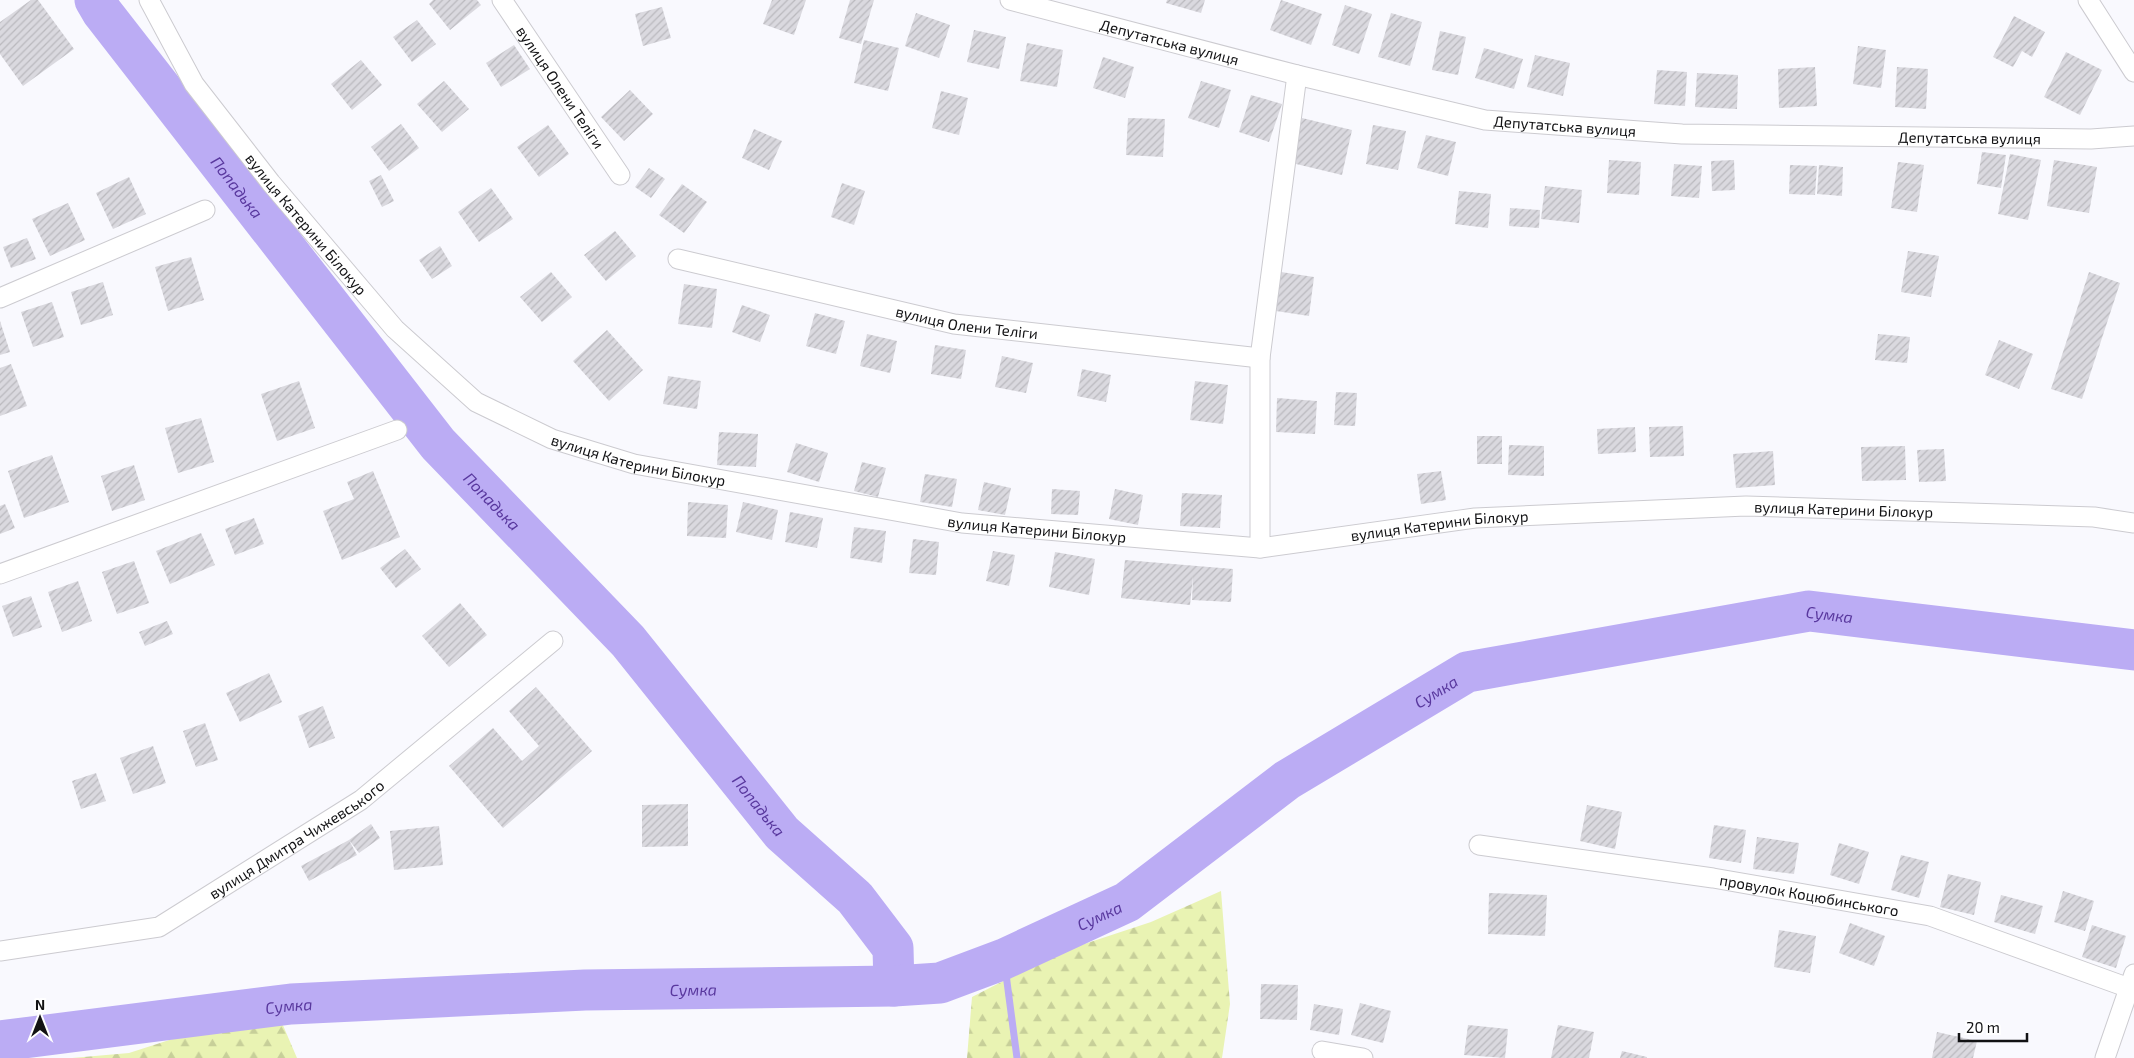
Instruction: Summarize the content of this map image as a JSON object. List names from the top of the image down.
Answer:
{
  "streets": {
    "street": [
      "Депутатська вулиця",
      "вулиця Олени Теліги",
      "вулиця Катерини Білокур",
      "вулиця Дмитра Чижевського",
      "провулок Коцюбинського"
    ]
  },
  "water": ["Попадька", "Сумка"],
  "scale_bar": "20 m",
  "north": "top"
}
